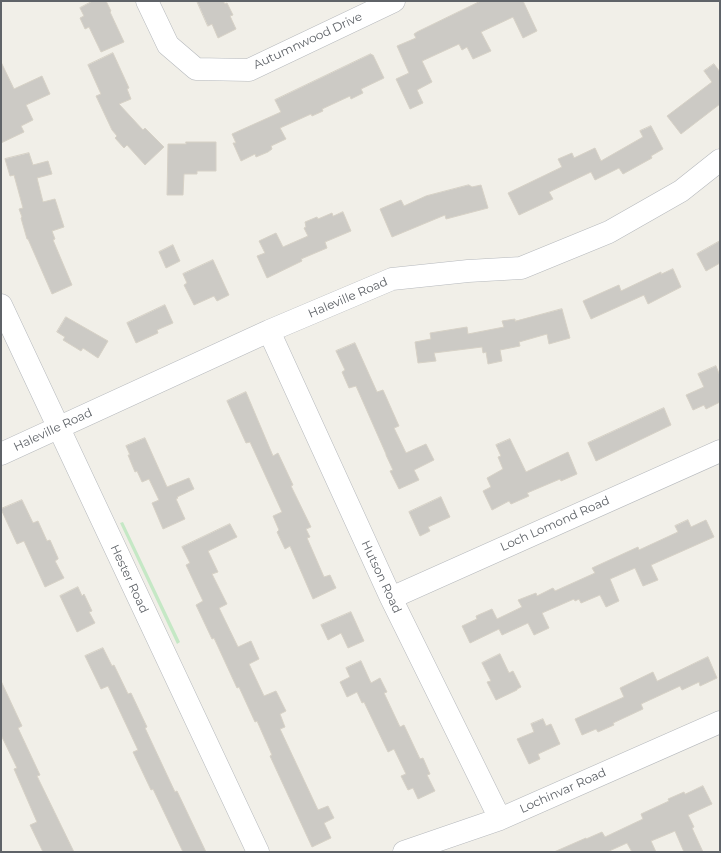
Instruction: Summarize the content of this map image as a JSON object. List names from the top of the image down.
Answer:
{
  "streets": {
    "street": [
      "Autumnwood Drive",
      "Haleville Road",
      "Loch Lomond Road",
      "Hutson Road",
      "Hester Road",
      "Lochinvar Road"
    ]
  },
  "crossings": [
    ["Haleville Road", "Hutson Road"],
    ["Haleville Road", "Hester Road"],
    ["Loch Lomond Road", "Hutson Road"],
    ["Hutson Road", "Lochinvar Road"]
  ]
}
